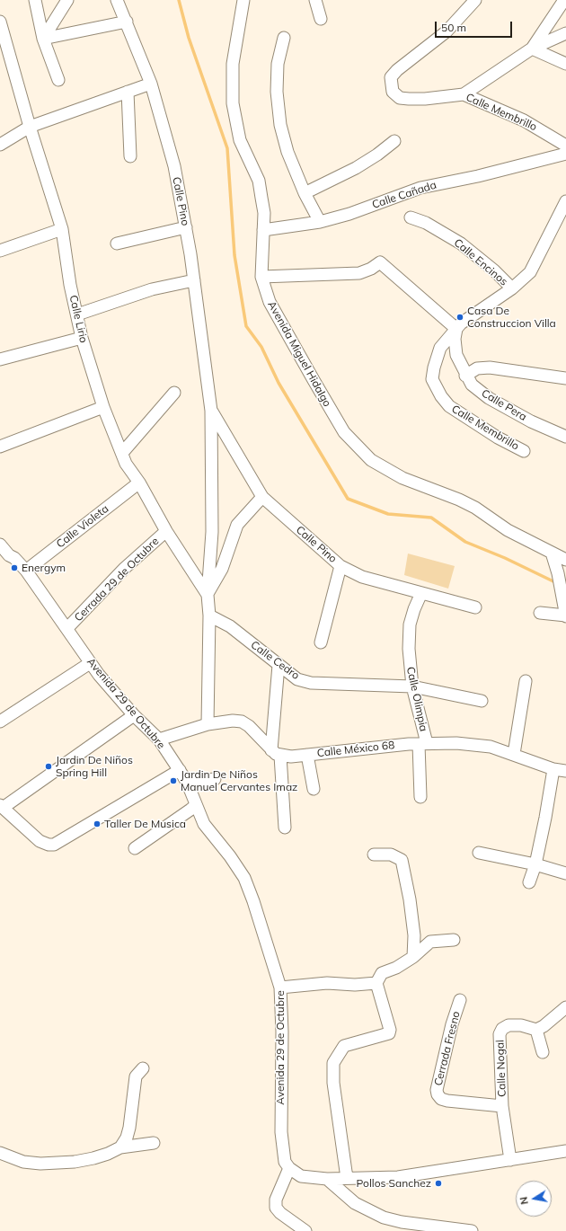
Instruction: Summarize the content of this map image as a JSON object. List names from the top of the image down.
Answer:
{
  "streets": {
    "street": [
      "Calle Membrillo",
      "Calle Cañada",
      "Calle Pino",
      "Calle Encinos",
      "Calle Lirio",
      "Avenida Miguel Hidalgo",
      "Calle Pera",
      "Calle Violeta",
      "Cerrada 29 de Octubre",
      "Calle Cedro",
      "Calle Olimpia",
      "Avenida 29 de Octubre",
      "Calle México 68",
      "Cerrada Fresno",
      "Calle Nogal"
    ]
  },
  "crossings": [
    ["Calle Membrillo", "Calle Encinos"],
    ["Calle Membrillo", "Calle Pera"],
    ["Calle Cañada", "Avenida Miguel Hidalgo"],
    ["Calle Pino", "Calle Lirio"],
    ["Calle Pino", "Calle Cedro"],
    ["Calle Pino", "Calle Olimpia"],
    ["Calle Lirio", "Calle Violeta"],
    ["Calle Lirio", "Cerrada 29 de Octubre"],
    ["Calle Violeta", "Avenida 29 de Octubre"],
    ["Cerrada 29 de Octubre", "Avenida 29 de Octubre"],
    ["Calle Cedro", "Calle Olimpia"],
    ["Calle Olimpia", "Calle México 68"],
    ["Cerrada Fresno", "Calle Nogal"]
  ],
  "places": [
    "Casa De Construccion Villa",
    "Energym",
    "Jardin De Niños Spring Hill",
    "Jardin De Niños Manuel Cervantes Imaz",
    "Taller De Musica",
    "Pollos Sanchez"
  ],
  "scale_bar": "50 m",
  "north": "left"
}
